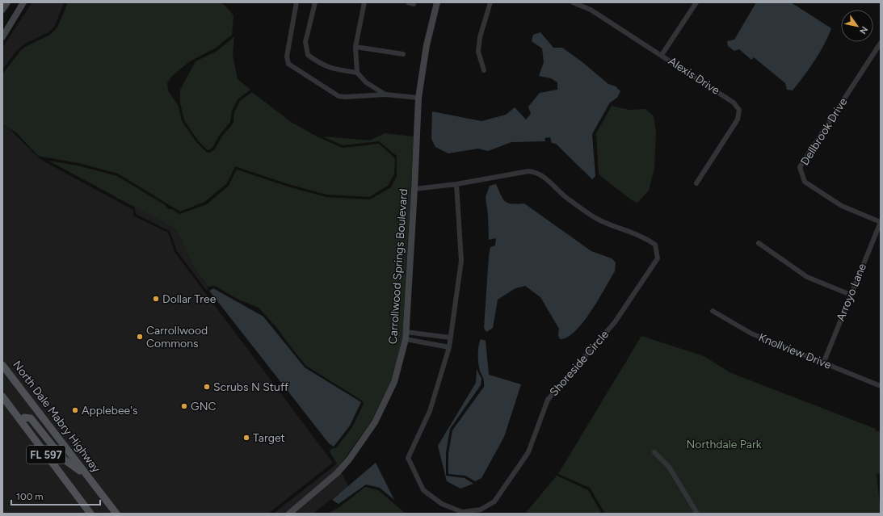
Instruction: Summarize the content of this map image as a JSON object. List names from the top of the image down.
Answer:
{
  "streets": {
    "main road": ["North Dale Mabry Highway", "FL 597"],
    "street": [
      "Alexis Drive",
      "Dellbrook Drive",
      "Carrollwood Springs Boulevard",
      "Arroyo Lane",
      "Knollview Drive",
      "Shoreside Circle"
    ]
  },
  "crossings": [
    ["Dellbrook Drive", "Arroyo Lane"],
    ["Carrollwood Springs Boulevard", "Shoreside Circle"],
    ["Arroyo Lane", "Knollview Drive"]
  ],
  "parks": ["Northdale Park"],
  "places": [
    "Dollar Tree",
    "Carrollwood Commons",
    "Scrubs N Stuff",
    "GNC",
    "Applebee's",
    "Target"
  ],
  "scale_bar": "100 m",
  "north": "bottom right"
}
